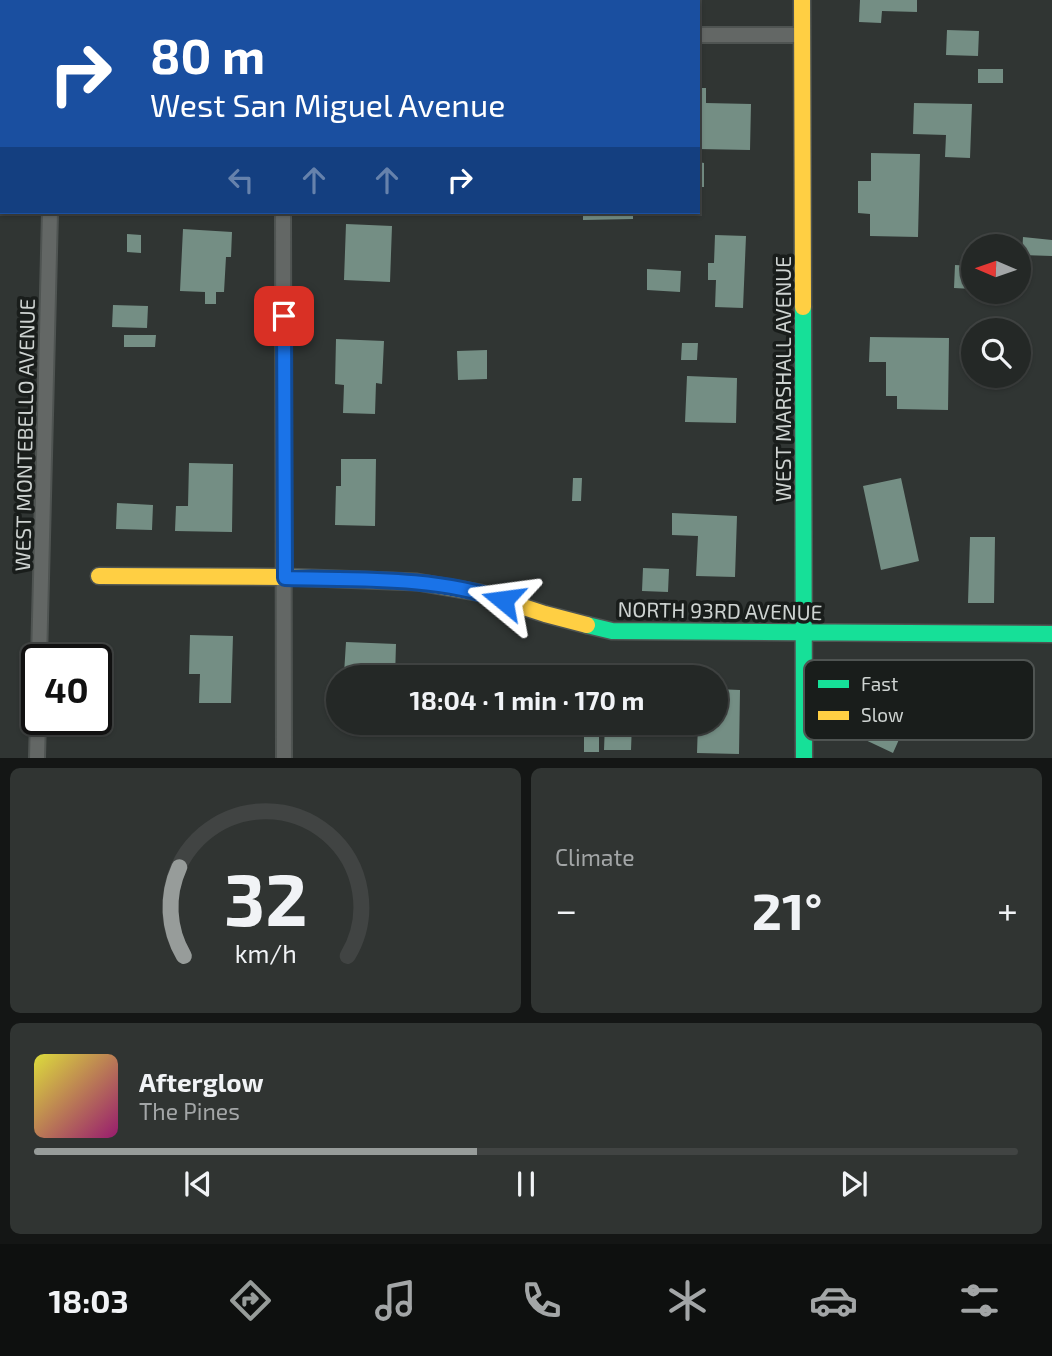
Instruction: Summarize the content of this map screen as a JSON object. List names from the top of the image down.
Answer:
{
  "streets": {
    "street": ["WEST MARSHALL AVENUE", "WEST MONTEBELLO AVENUE", "NORTH 93RD AVENUE"]
  },
  "crossings": [
    ["WEST MARSHALL AVENUE", "NORTH 93RD AVENUE"]
  ],
  "legend": ["Fast", "Slow"],
  "north": "left",
  "page": {
    "turn": ["80 m", "West San Miguel Avenue"],
    "limit": "40",
    "trip": "18:04 · 1 min · 170 m",
    "tile": "Climate",
    "heat": ["−", "21°", "+"],
    "song": ["Afterglow", "The Pines"],
    "tabs": "18:03",
    "gauge": ["32", "km/h"]
  }
}
